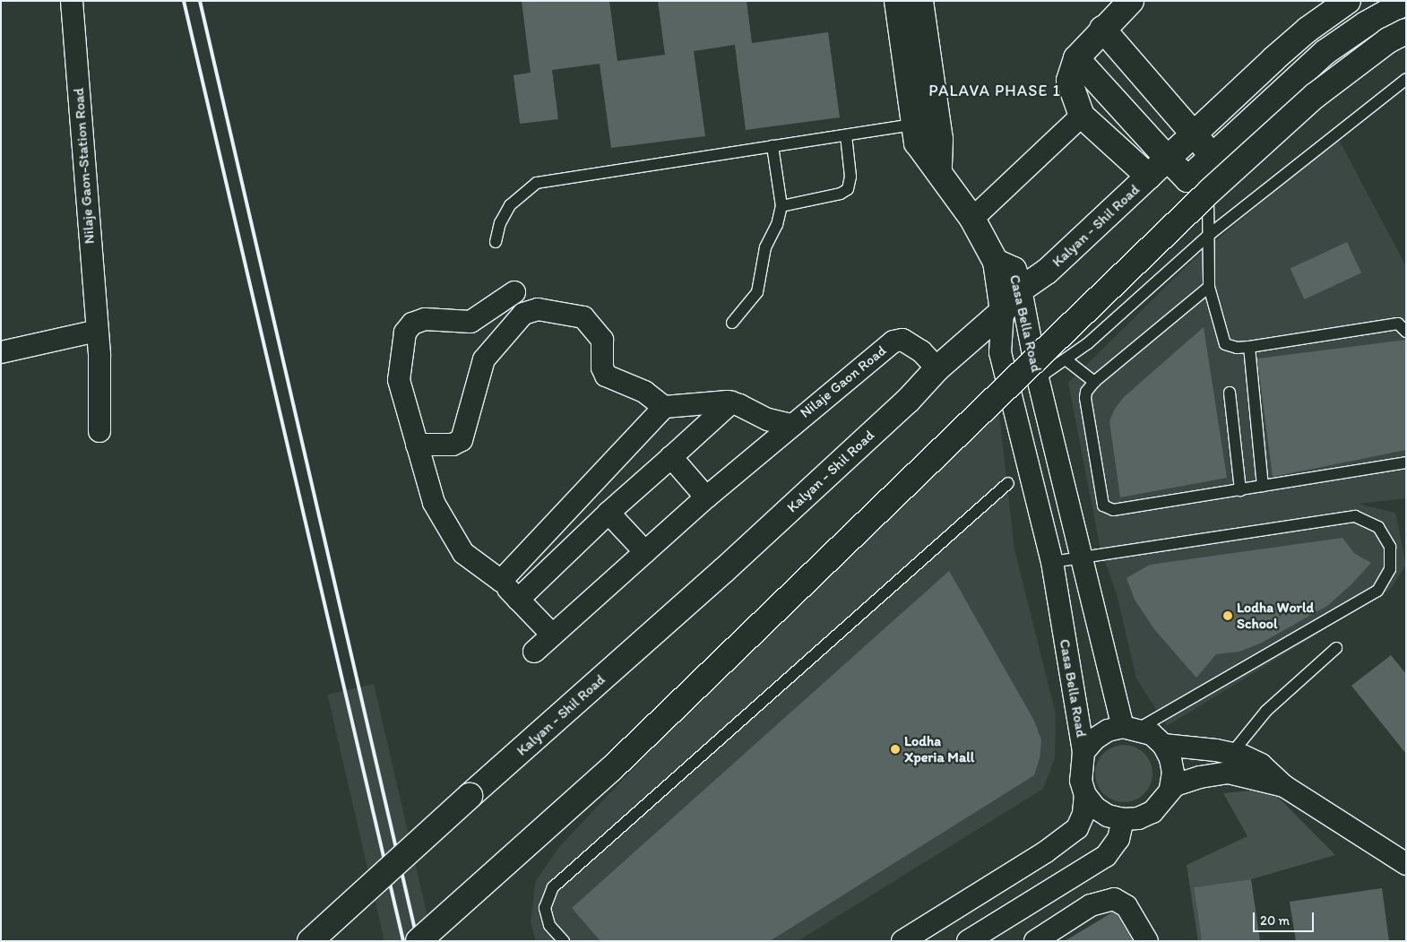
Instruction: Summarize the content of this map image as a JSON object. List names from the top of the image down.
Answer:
{
  "streets": {
    "main road": ["Kalyan - Shil Road", "Casa Bella Road"],
    "street": ["Nilaje Gaon-Station Road", "Nilaje Gaon Road"]
  },
  "crossings": [
    ["Kalyan - Shil Road", "Casa Bella Road"],
    ["Kalyan - Shil Road", "Nilaje Gaon Road"]
  ],
  "districts": ["PALAVA PHASE 1"],
  "places": ["Lodha World School", "Lodha Xperia Mall"],
  "scale_bar": "20 m"
}
